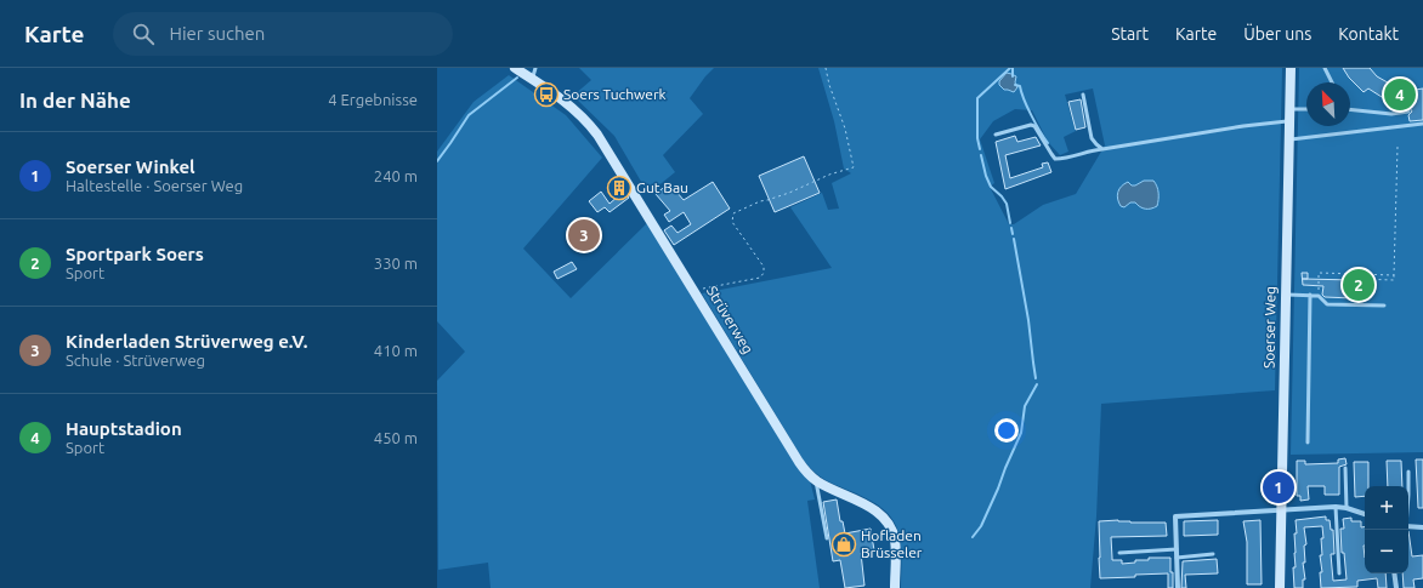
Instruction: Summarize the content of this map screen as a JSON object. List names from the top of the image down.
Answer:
{
  "streets": {
    "street": ["Strüverweg", "Soerser Weg"]
  },
  "places": {
    "bus stop": ["Soers Tuchwerk"],
    "building": ["Gut Bau"],
    "shop": ["Hofladen Brüsseler"]
  },
  "north": "top left",
  "page": {
    "header": "Karte",
    "search": "Hier suchen",
    "nav": [
      "Start",
      "Karte",
      "Über uns",
      "Kontakt"
    ],
    "heading": ["In der Nähe", "4 Ergebnisse"],
    "pins": [
      "4",
      "3",
      "2",
      "1"
    ],
    "list": [
      {
        "mark": "1",
        "name": "Soerser Winkel",
        "note": "Haltestelle · Soerser Weg",
        "value": "240 m"
      },
      {
        "mark": "2",
        "name": "Sportpark Soers",
        "note": "Sport",
        "value": "330 m"
      },
      {
        "mark": "3",
        "name": "Kinderladen Strüverweg e.V.",
        "note": "Schule · Strüverweg",
        "value": "410 m"
      },
      {
        "mark": "4",
        "name": "Hauptstadion",
        "note": "Sport",
        "value": "450 m"
      }
    ],
    "map_buttons": ["+", "−"]
  }
}
